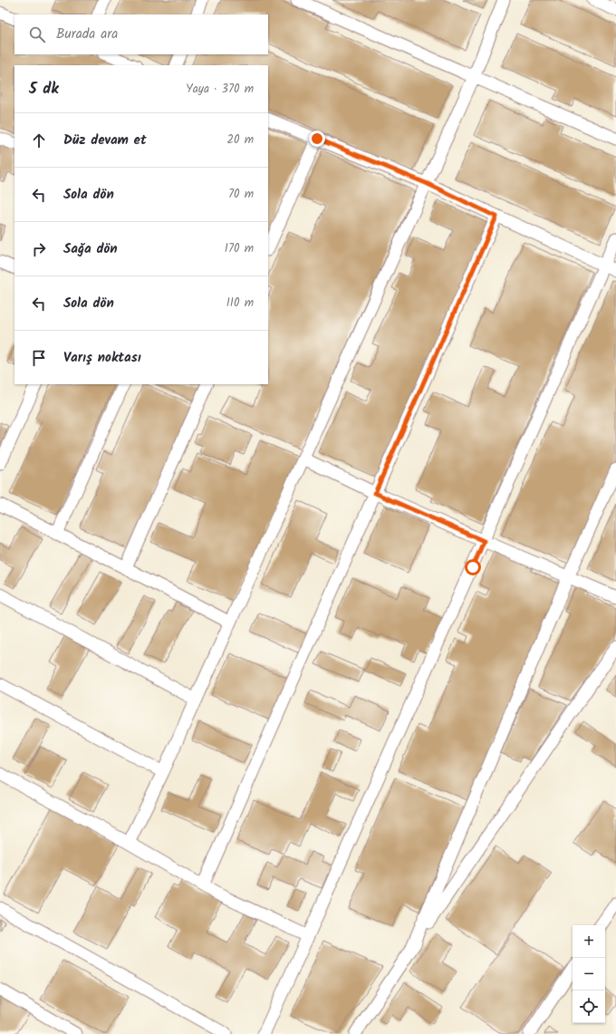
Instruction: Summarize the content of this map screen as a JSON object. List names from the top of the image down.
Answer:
{
  "page": {
    "search": "Burada ara",
    "heading": ["5 dk", "Yaya · 370 m"],
    "list": [
      ["Düz devam et", "20 m"],
      ["Sola dön", "70 m"],
      ["Sağa dön", "170 m"],
      ["Sola dön", "110 m"],
      "Varış noktası"
    ],
    "map_buttons": ["+", "−"]
  }
}
